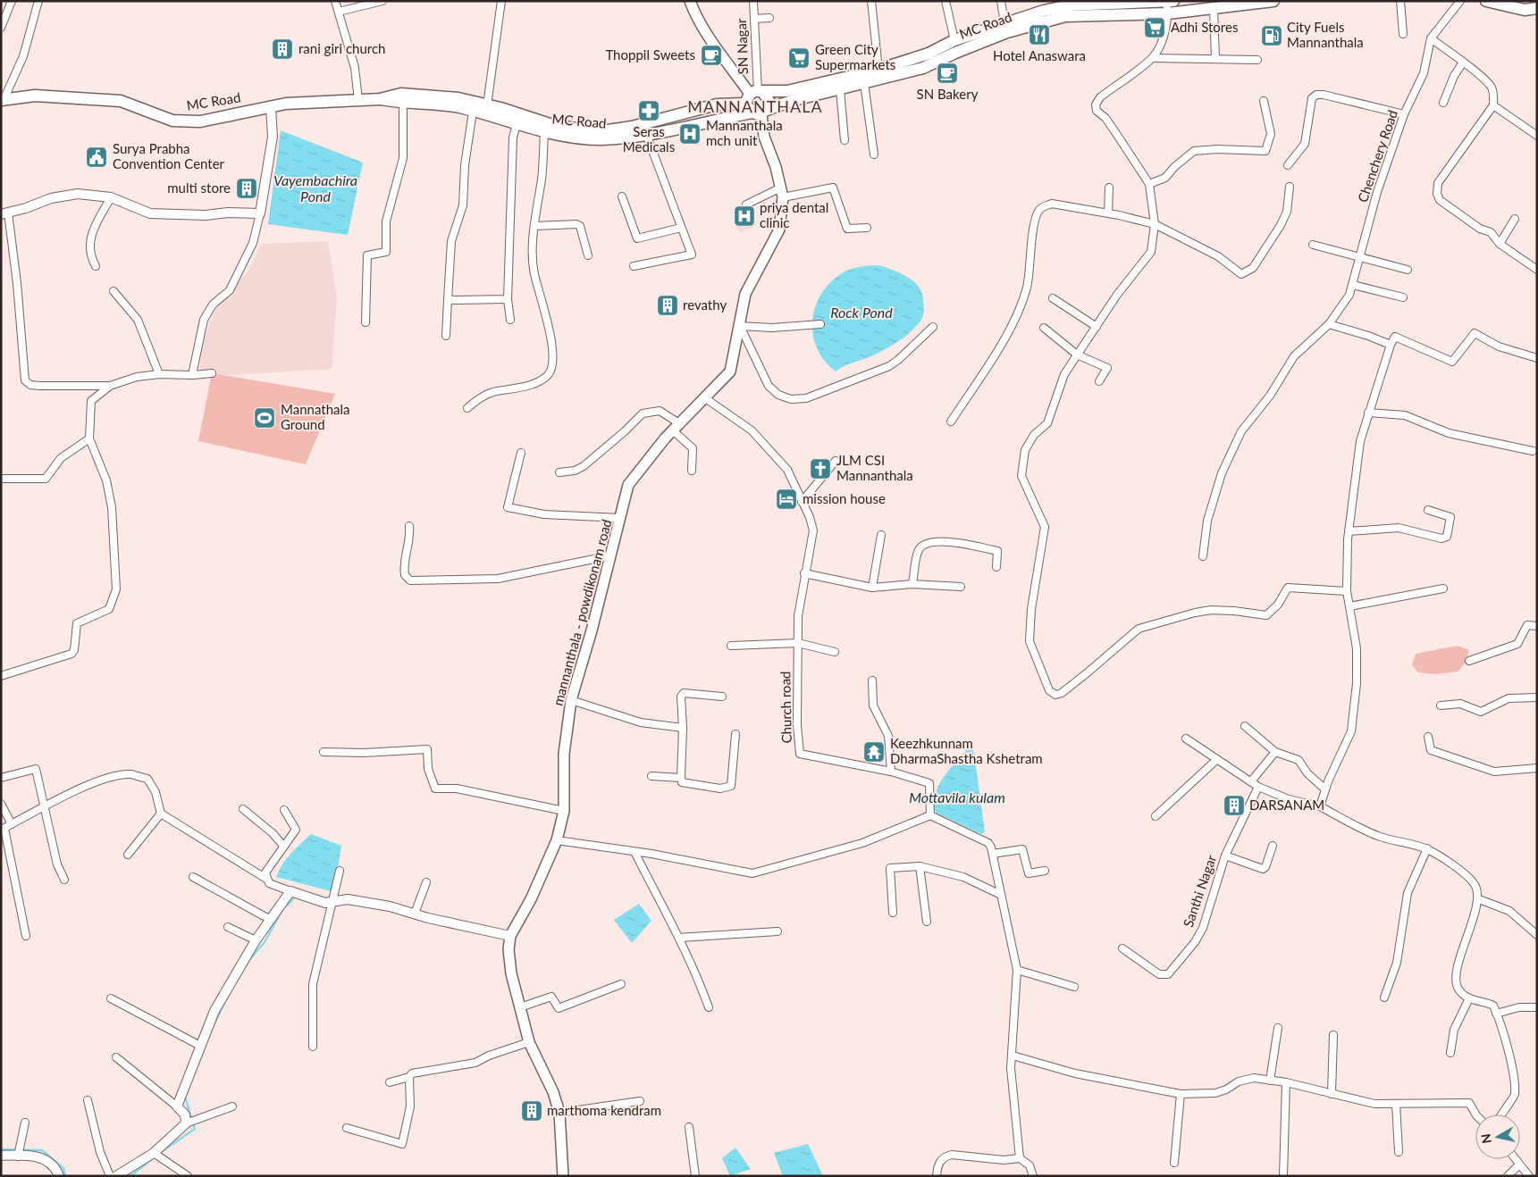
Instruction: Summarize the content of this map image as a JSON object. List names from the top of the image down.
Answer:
{
  "streets": {
    "main road": ["MC Road", "mannanthala - powdikonam road"],
    "street": [
      "SN Nagar",
      "Chenchery Road",
      "Church road",
      "Santhi Nagar"
    ]
  },
  "crossings": [
    ["MC Road", "SN Nagar"],
    ["MC Road", "mannanthala - powdikonam road"],
    ["SN Nagar", "mannanthala - powdikonam road"],
    ["mannanthala - powdikonam road", "Church road"]
  ],
  "districts": ["MANNANTHALA"],
  "water": ["Vayembachira Pond", "Rock Pond", "Mottavila kulam"],
  "places": {
    "supermarket": ["Adhi Stores", "Green City Supermarkets"],
    "restaurant": ["Hotel Anaswara"],
    "fuel station": ["City Fuels Mannanthala"],
    "building": [
      "rani giri church",
      "multi store",
      "revathy",
      "DARSANAM",
      "marthoma kendram"
    ],
    "cafe": ["Thoppil Sweets", "SN Bakery"],
    "pharmacy": ["Seras Medicals"],
    "hospital": ["Mannanthala mch unit", "priya dental clinic"],
    "public building": ["Surya Prabha Convention Center"],
    "sports": ["Mannathala Ground"],
    "church": ["JLM CSI Mannanthala"],
    "hotel": ["mission house"],
    "temple": ["Keezhkunnam DharmaShastha Kshetram"]
  },
  "north": "left"
}
